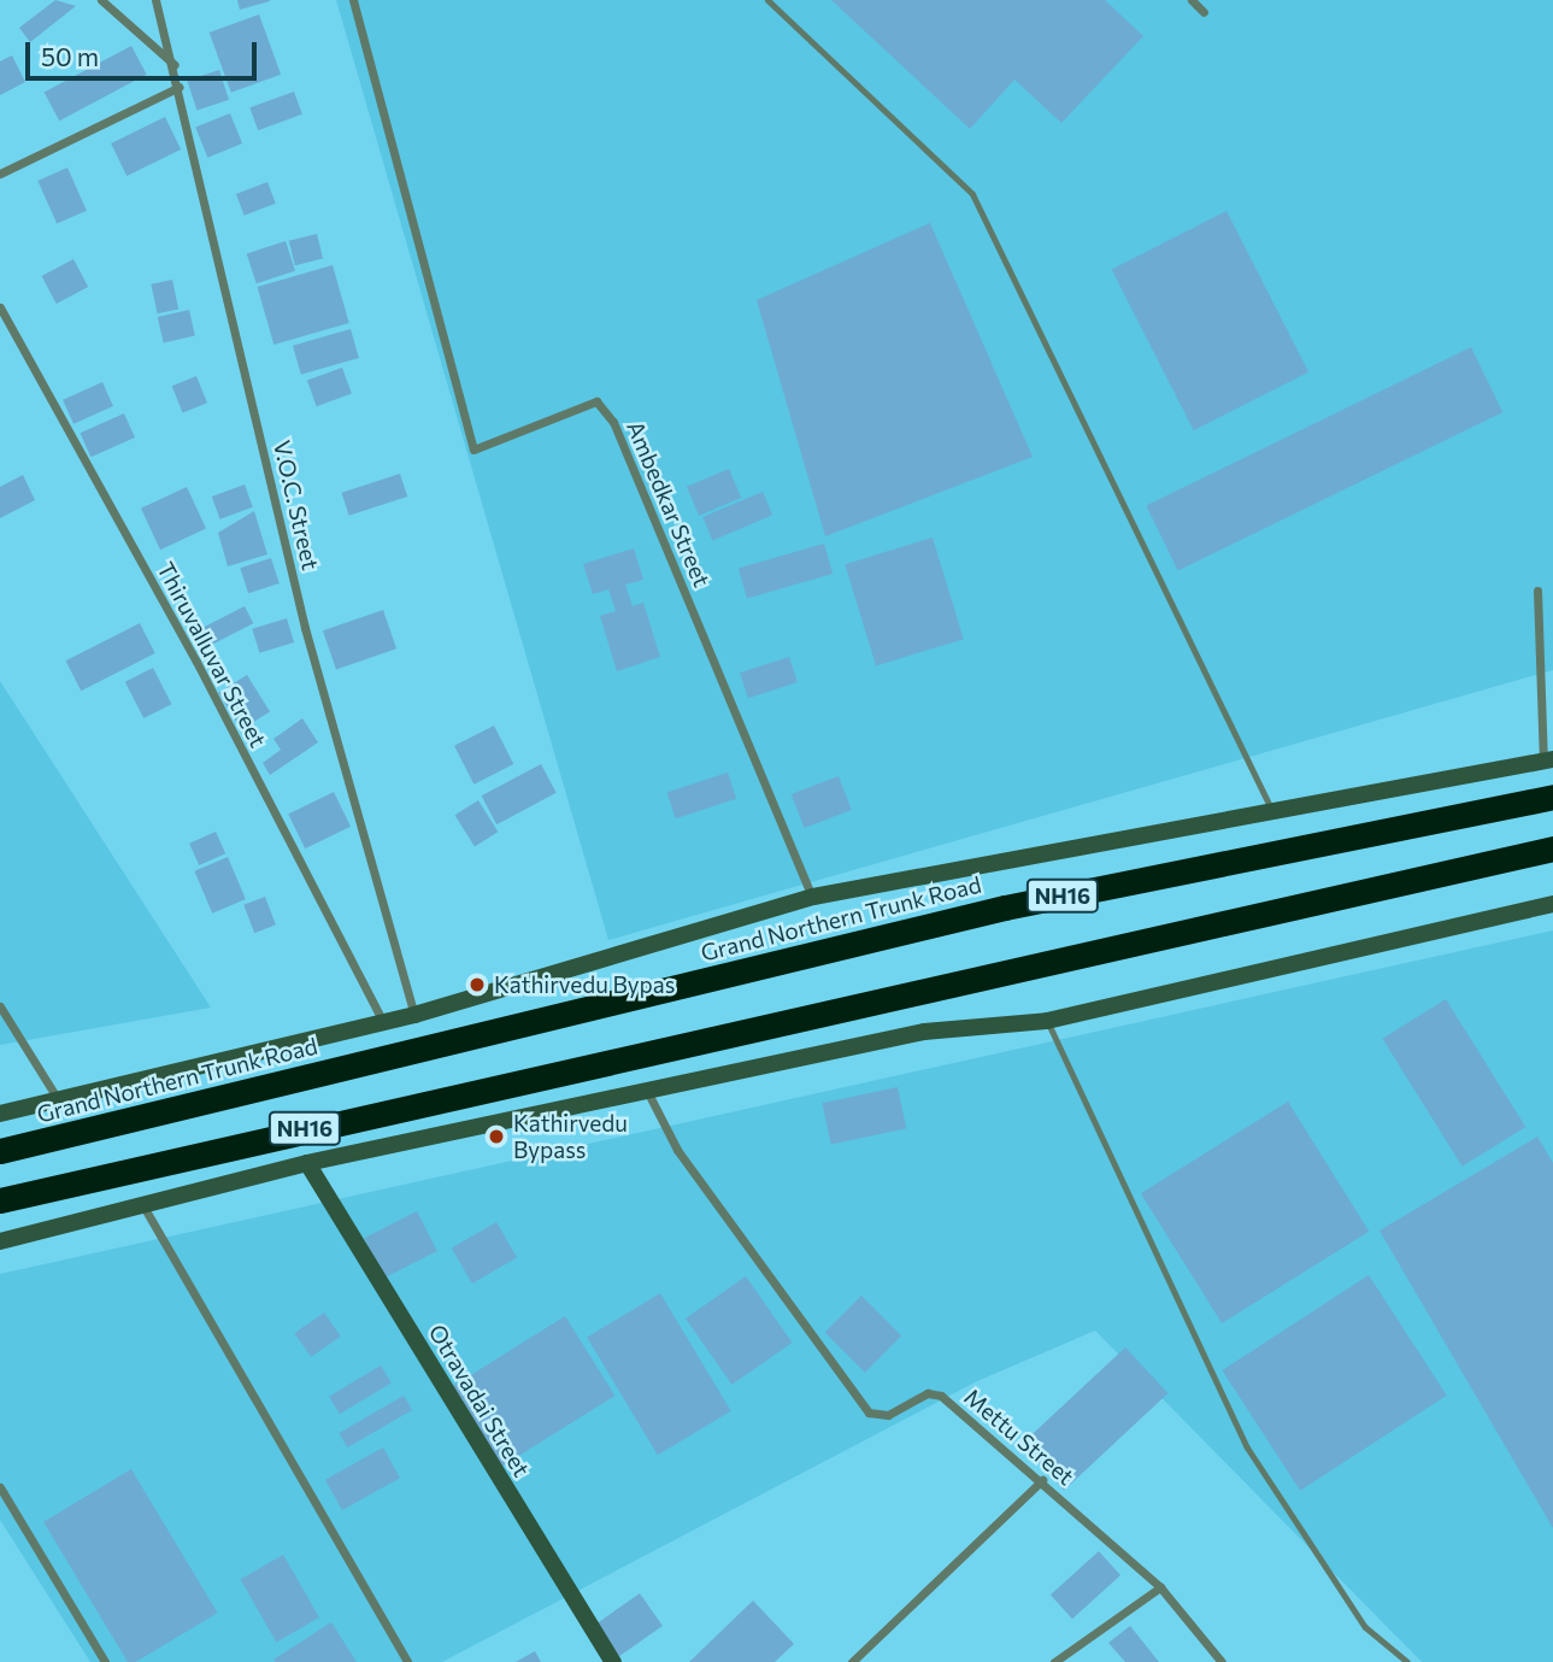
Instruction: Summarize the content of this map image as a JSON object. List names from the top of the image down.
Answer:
{
  "streets": {
    "highway": ["NH16", "Grand Northern Trunk Road"],
    "street": [
      "Ambedkar Street",
      "V.O.C. Street",
      "Thiruvalluvar Street",
      "Otravadai Street",
      "Mettu Street"
    ]
  },
  "places": ["Kathirvedu Bypas", "Kathirvedu Bypass"],
  "scale_bar": "50 m"
}
